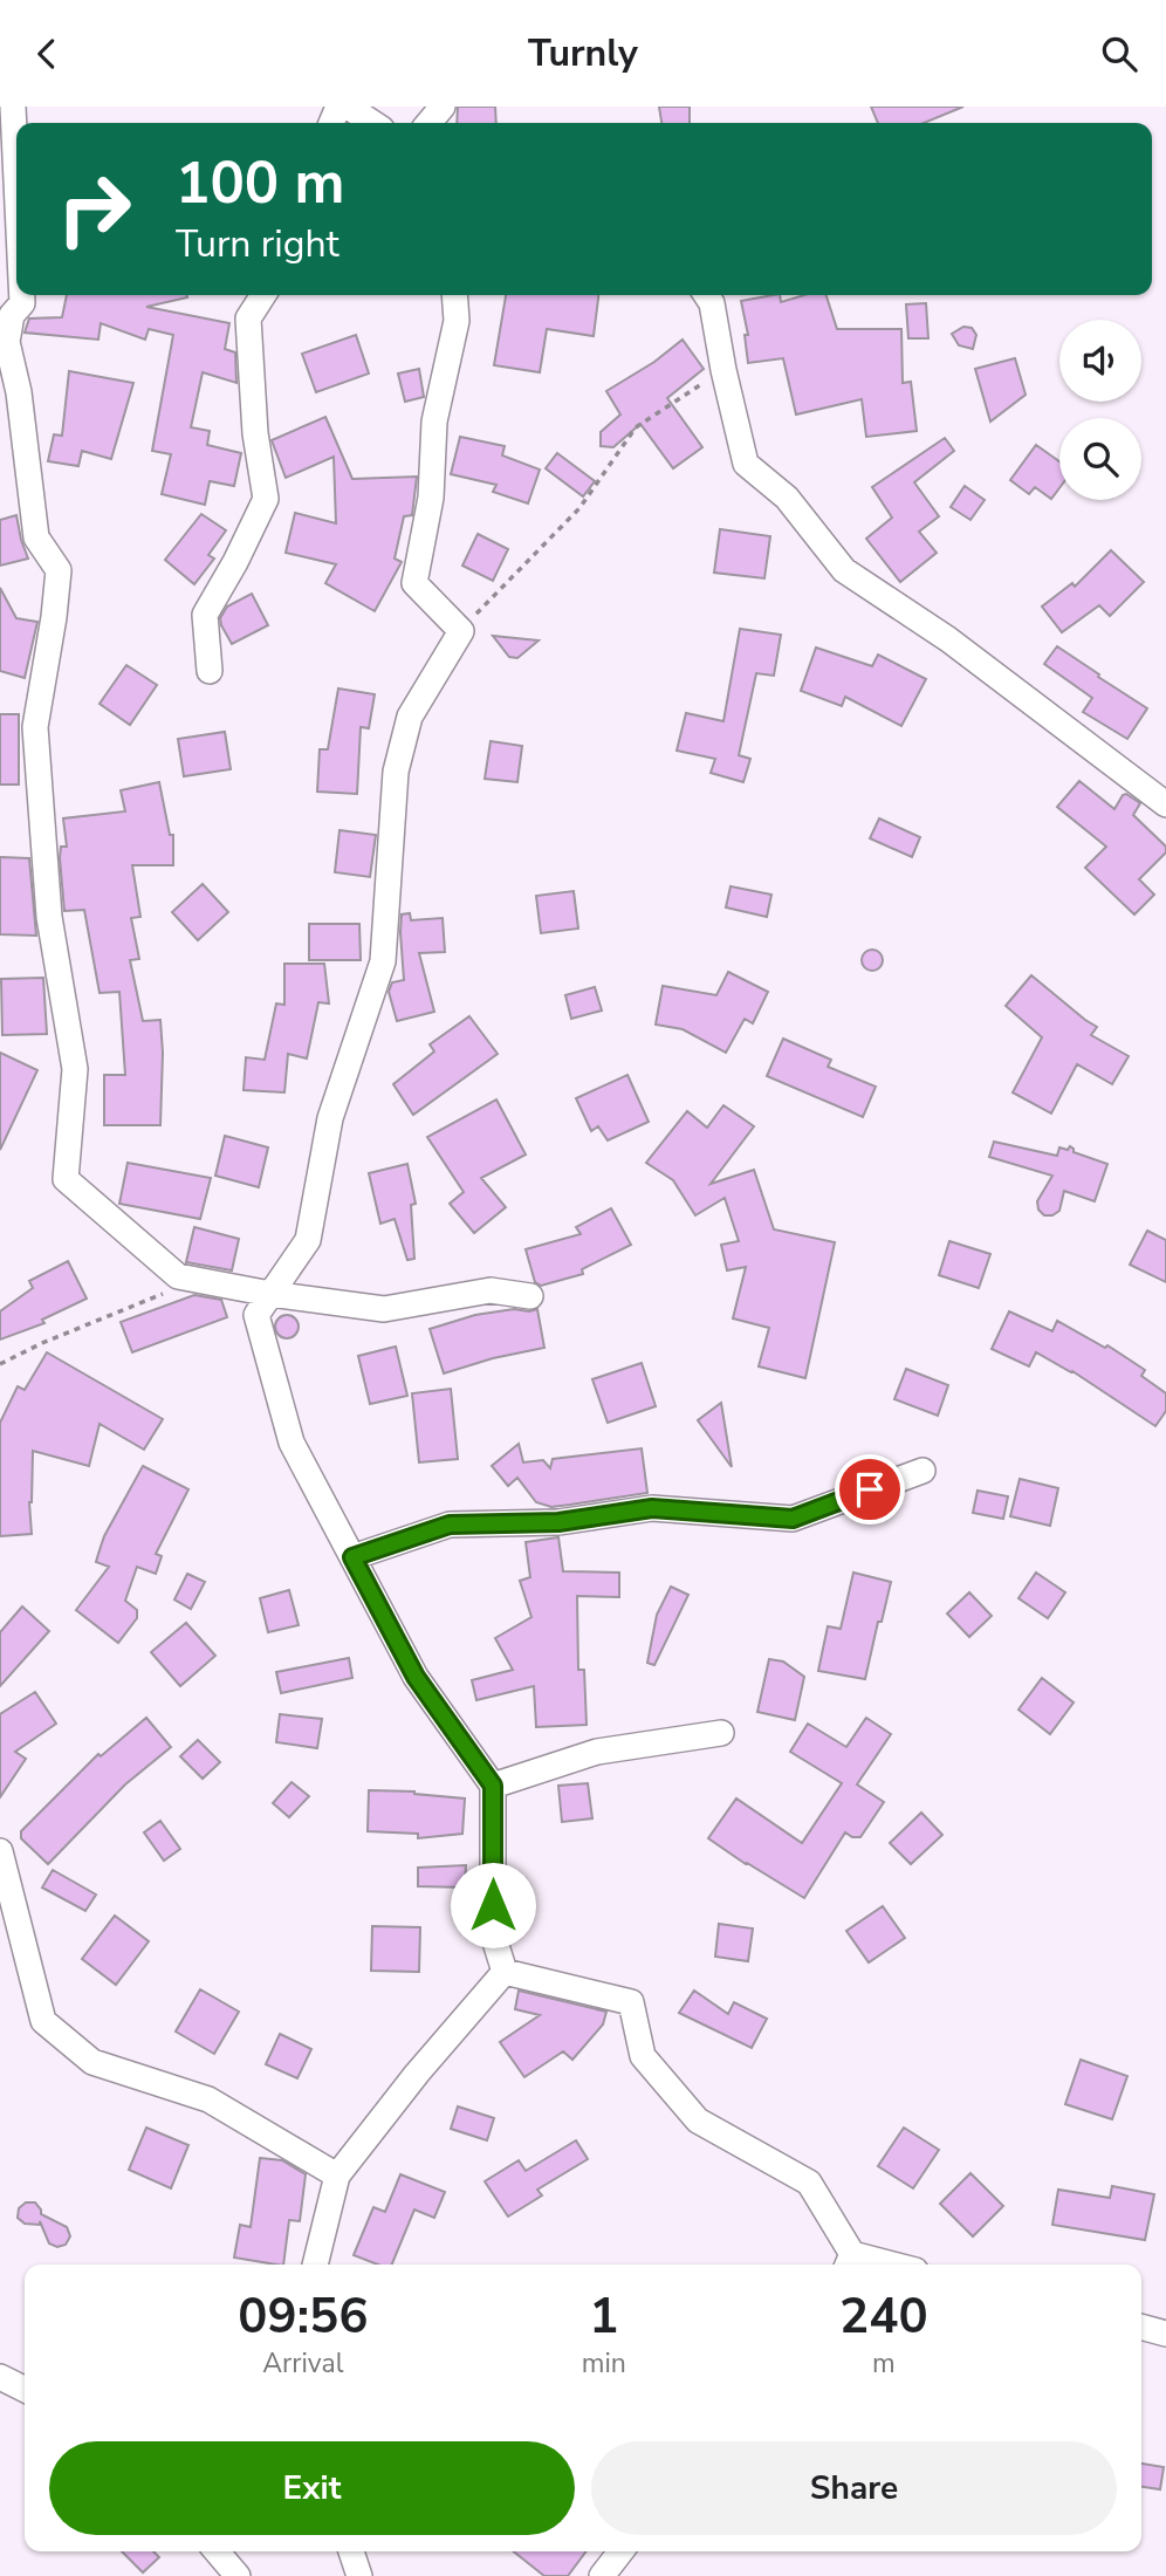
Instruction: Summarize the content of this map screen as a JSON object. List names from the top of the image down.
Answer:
{
  "page": {
    "header": "Turnly",
    "turn": ["100 m", "Turn right"],
    "eta": [
      "09:56",
      "Arrival",
      "1",
      "min",
      "240",
      "m"
    ],
    "buttons": ["Exit", "Share"]
  }
}
